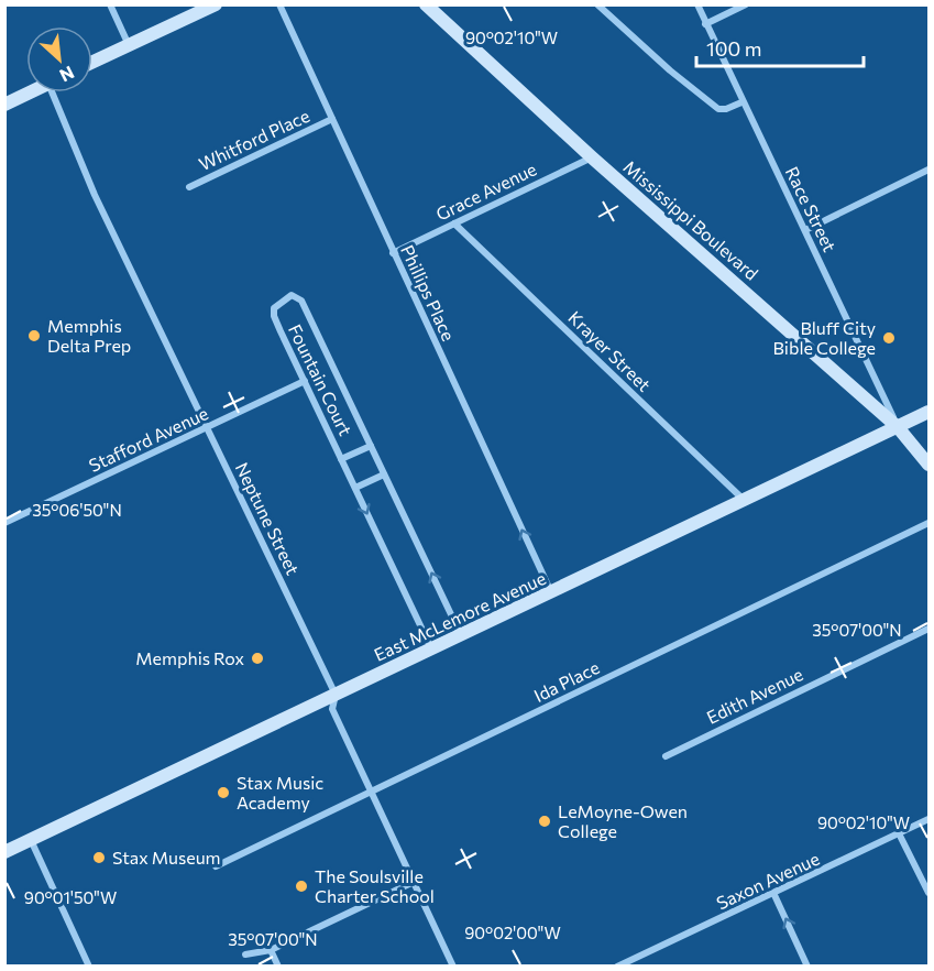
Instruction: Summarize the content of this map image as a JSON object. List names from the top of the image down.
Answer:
{
  "streets": {
    "main road": ["Mississippi Boulevard", "East McLemore Avenue"],
    "street": [
      "Whitford Place",
      "Grace Avenue",
      "Race Street",
      "Phillips Place",
      "Krayer Street",
      "Fountain Court",
      "Stafford Avenue",
      "Neptune Street",
      "Ida Place",
      "Edith Avenue",
      "Saxon Avenue"
    ]
  },
  "crossings": [
    ["Whitford Place", "Phillips Place"],
    ["Grace Avenue", "Mississippi Boulevard"],
    ["Grace Avenue", "Phillips Place"],
    ["Grace Avenue", "Krayer Street"],
    ["Race Street", "Mississippi Boulevard"],
    ["Race Street", "East McLemore Avenue"],
    ["Mississippi Boulevard", "East McLemore Avenue"],
    ["Phillips Place", "East McLemore Avenue"],
    ["Krayer Street", "East McLemore Avenue"],
    ["Fountain Court", "Stafford Avenue"],
    ["Fountain Court", "East McLemore Avenue"],
    ["Stafford Avenue", "Neptune Street"],
    ["Neptune Street", "East McLemore Avenue"],
    ["Neptune Street", "Ida Place"]
  ],
  "one_way": ["Phillips Place"],
  "places": [
    "Memphis Delta Prep",
    "Bluff City Bible College",
    "Memphis Rox",
    "Stax Music Academy",
    "LeMoyne-Owen College",
    "Stax Museum",
    "The Soulsville Charter School"
  ],
  "scale_bar": "100 m",
  "north": "bottom right",
  "coordinates": [
    "90°02'10\"W",
    "35°06'50\"N",
    "35°07'00\"N",
    "90°01'50\"W",
    "90°02'00\"W"
  ]
}
